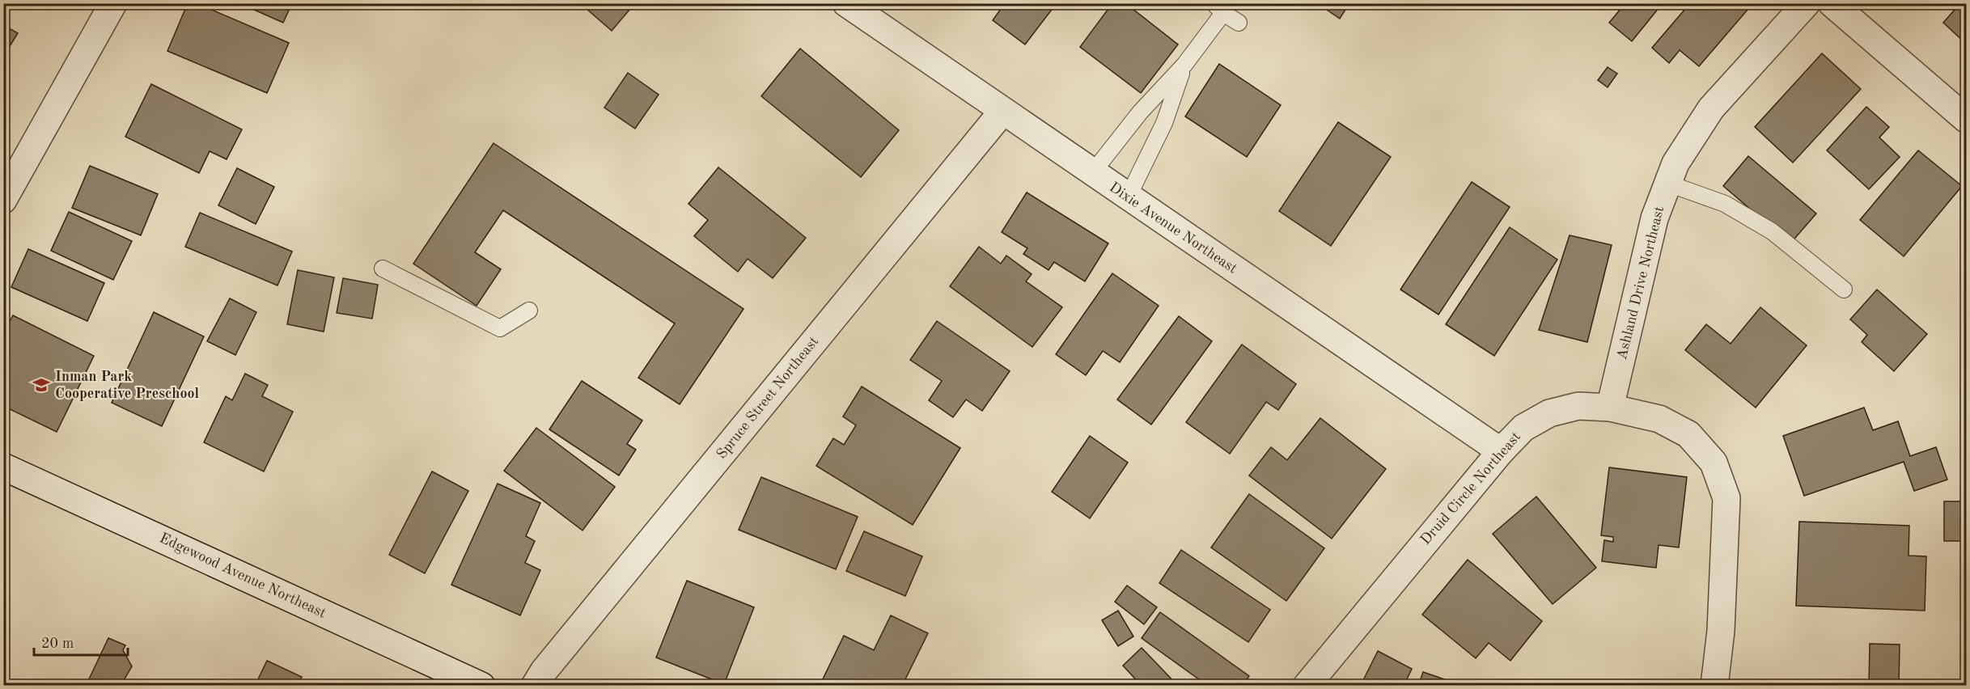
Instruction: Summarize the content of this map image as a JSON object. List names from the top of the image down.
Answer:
{
  "streets": {
    "street": [
      "Dixie Avenue Northeast",
      "Ashland Drive Northeast",
      "Spruce Street Northeast",
      "Druid Circle Northeast",
      "Edgewood Avenue Northeast"
    ]
  },
  "crossings": [
    ["Dixie Avenue Northeast", "Spruce Street Northeast"],
    ["Dixie Avenue Northeast", "Druid Circle Northeast"],
    ["Ashland Drive Northeast", "Druid Circle Northeast"]
  ],
  "places": {
    "school or university": ["Inman Park Cooperative Preschool"]
  },
  "scale_bar": "20 m"
}
